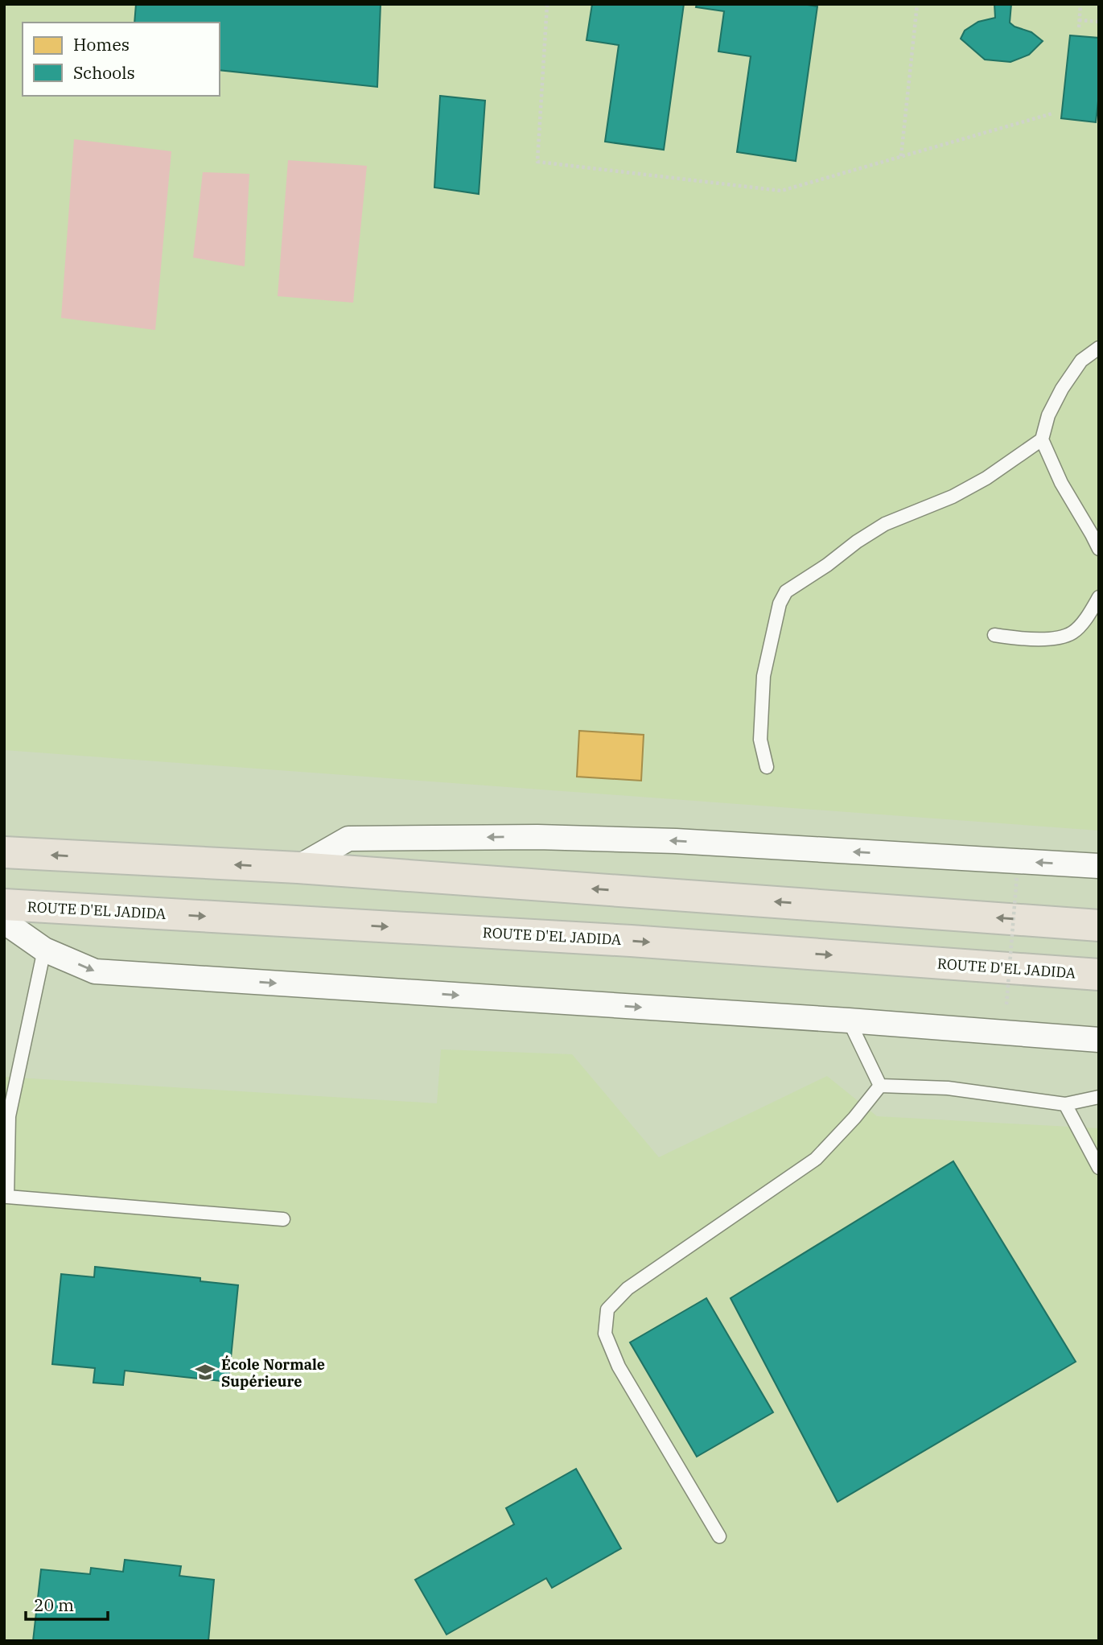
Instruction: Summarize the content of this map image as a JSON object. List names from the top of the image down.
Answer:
{
  "streets": {
    "highway": ["ROUTE D'EL JADIDA"]
  },
  "places": {
    "school or university": ["École Normale Supérieure"]
  },
  "legend": ["Homes", "Schools"],
  "scale_bar": "20 m"
}
